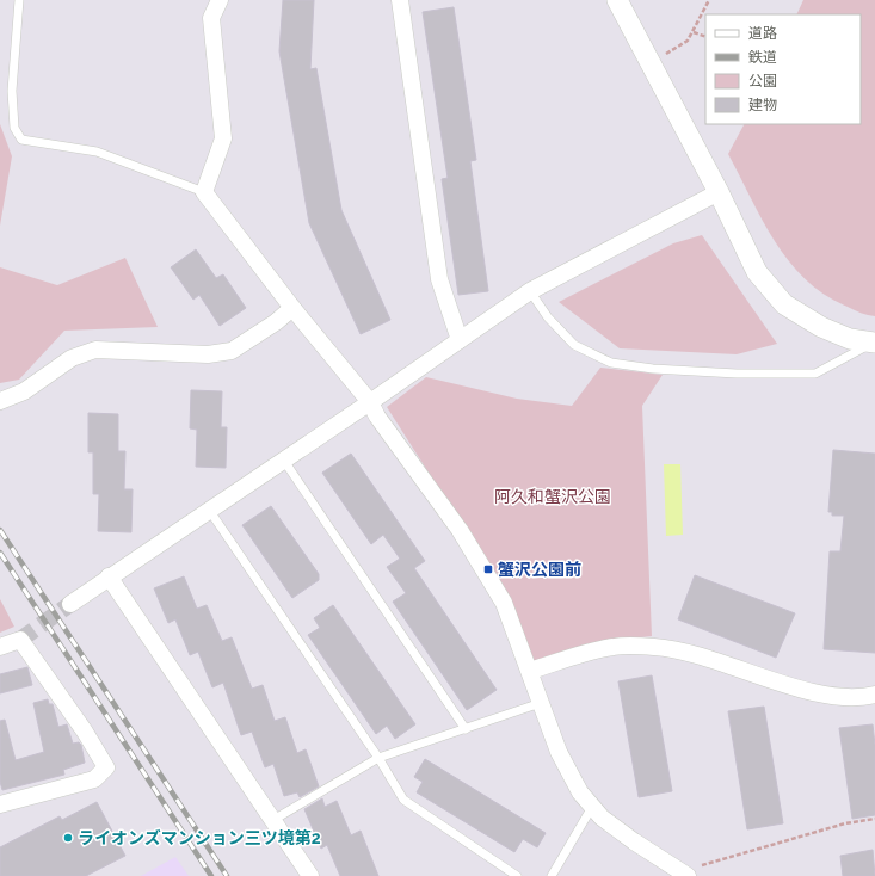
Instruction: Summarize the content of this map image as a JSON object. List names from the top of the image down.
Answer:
{
  "parks": ["阿久和蟹沢公園"],
  "places": {
    "transit": ["蟹沢公園前"],
    "other": ["ライオンズマンション三ツ境第2"]
  },
  "legend": [
    "道路",
    "鉄道",
    "公園",
    "建物"
  ]
}
